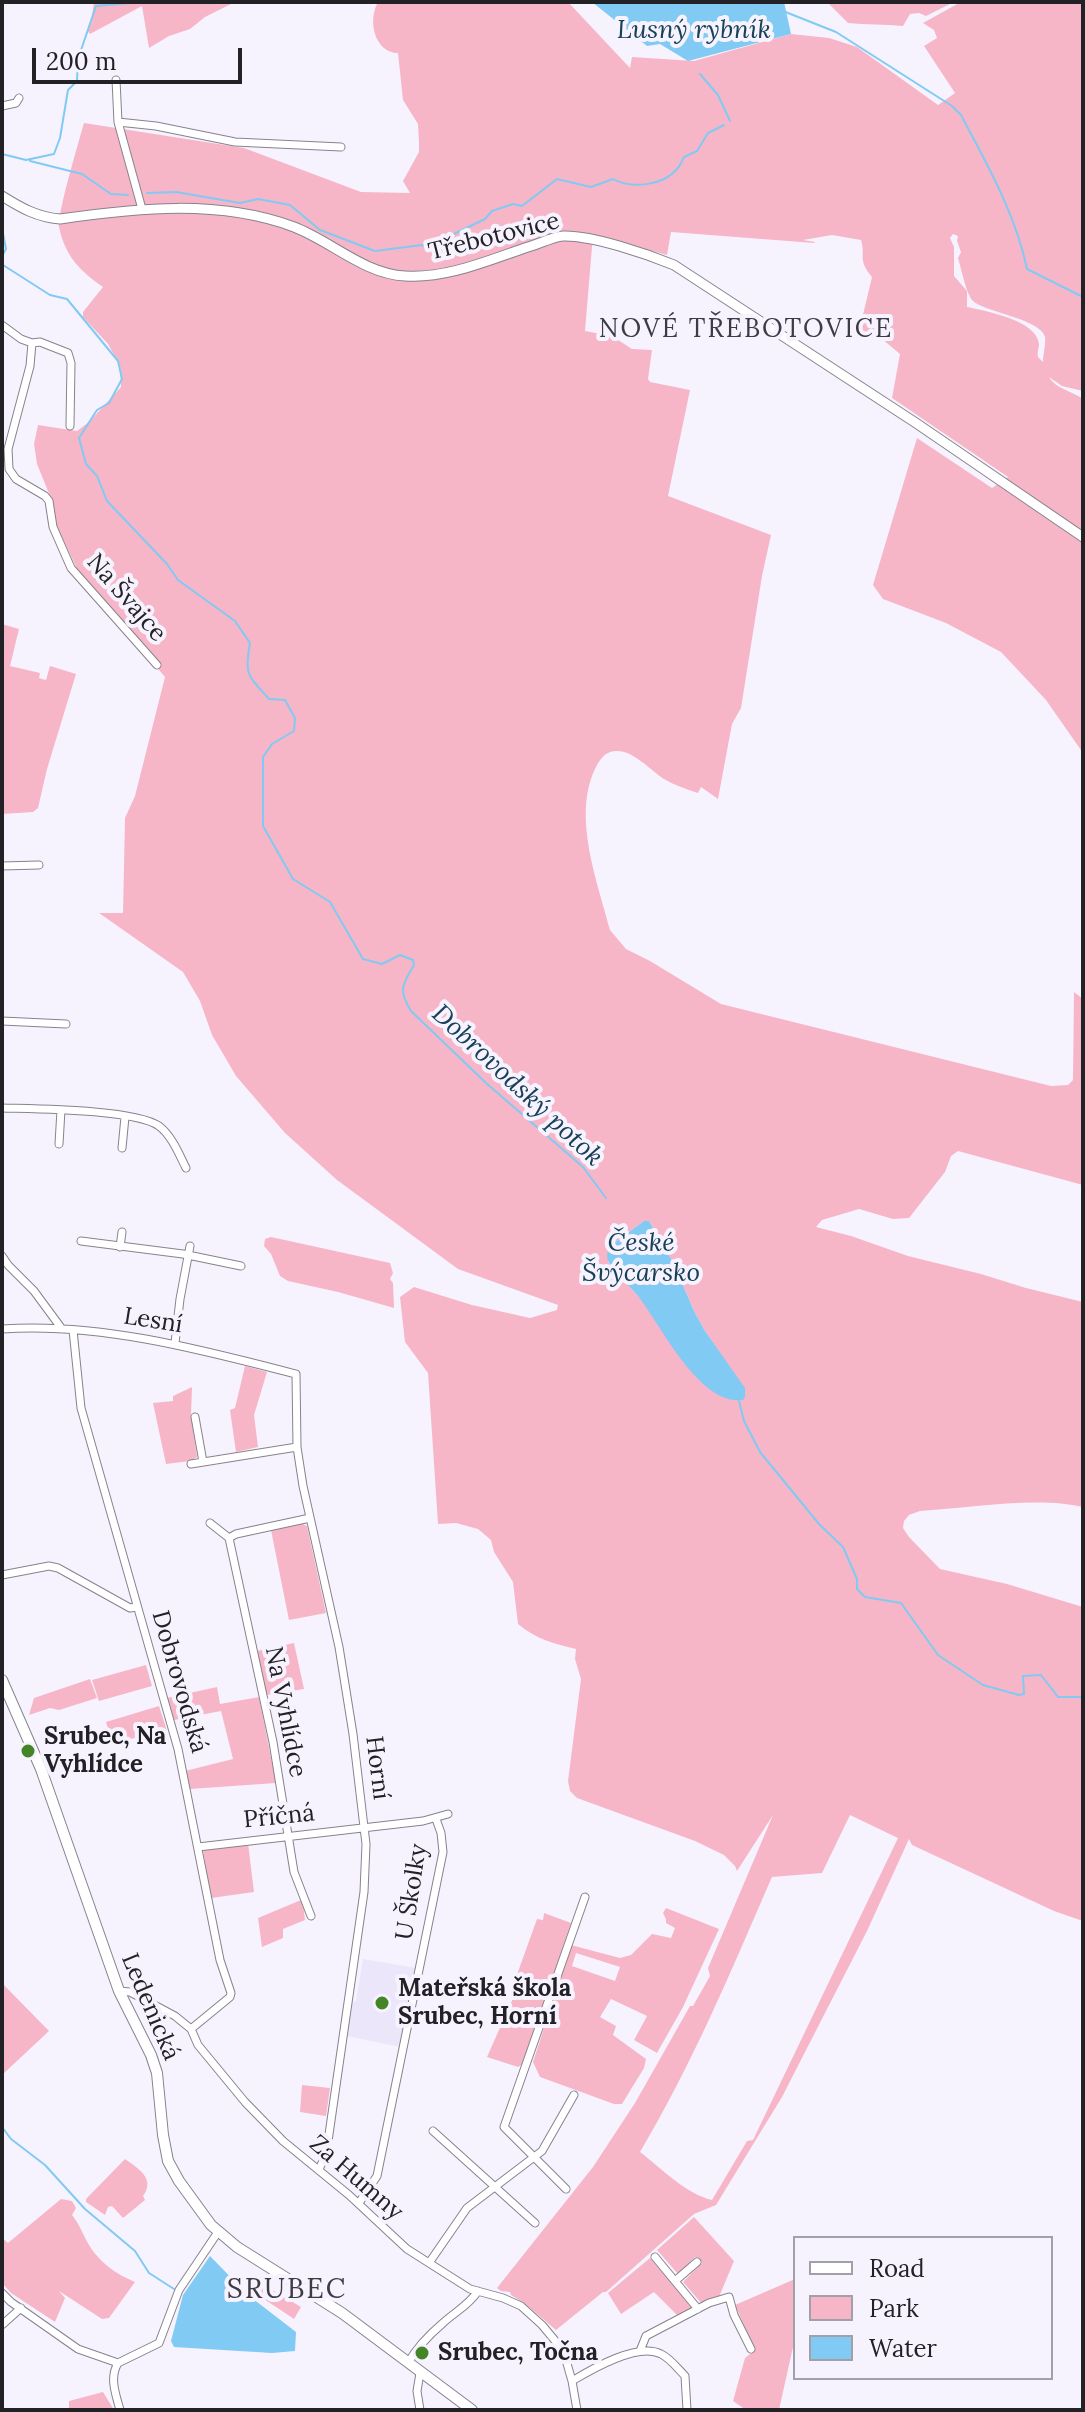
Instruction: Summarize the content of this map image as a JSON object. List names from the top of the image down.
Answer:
{
  "streets": {
    "main road": ["Ledenická"],
    "street": [
      "Třebotovice",
      "Na Švajce",
      "Lesní",
      "Dobrovodská",
      "Na Vyhlídce",
      "Horní",
      "Příčná",
      "U Školky",
      "Za Humny"
    ]
  },
  "crossings": [
    ["Lesní", "Dobrovodská"],
    ["Lesní", "Horní"],
    ["Dobrovodská", "Příčná"],
    ["Dobrovodská", "Za Humny"],
    ["Na Vyhlídce", "Příčná"],
    ["Horní", "Příčná"],
    ["Horní", "Za Humny"],
    ["Příčná", "U Školky"],
    ["U Školky", "Za Humny"],
    ["Ledenická", "Za Humny"]
  ],
  "districts": ["NOVÉ TŘEBOTOVICE", "SRUBEC"],
  "water": ["Lusný rybník", "Dobrovodský potok", "České Švýcarsko"],
  "places": ["Srubec, Na Vyhlídce", "Mateřská škola Srubec, Horní", "Srubec, Točna"],
  "legend": ["Road", "Park", "Water"],
  "scale_bar": "200 m"
}
